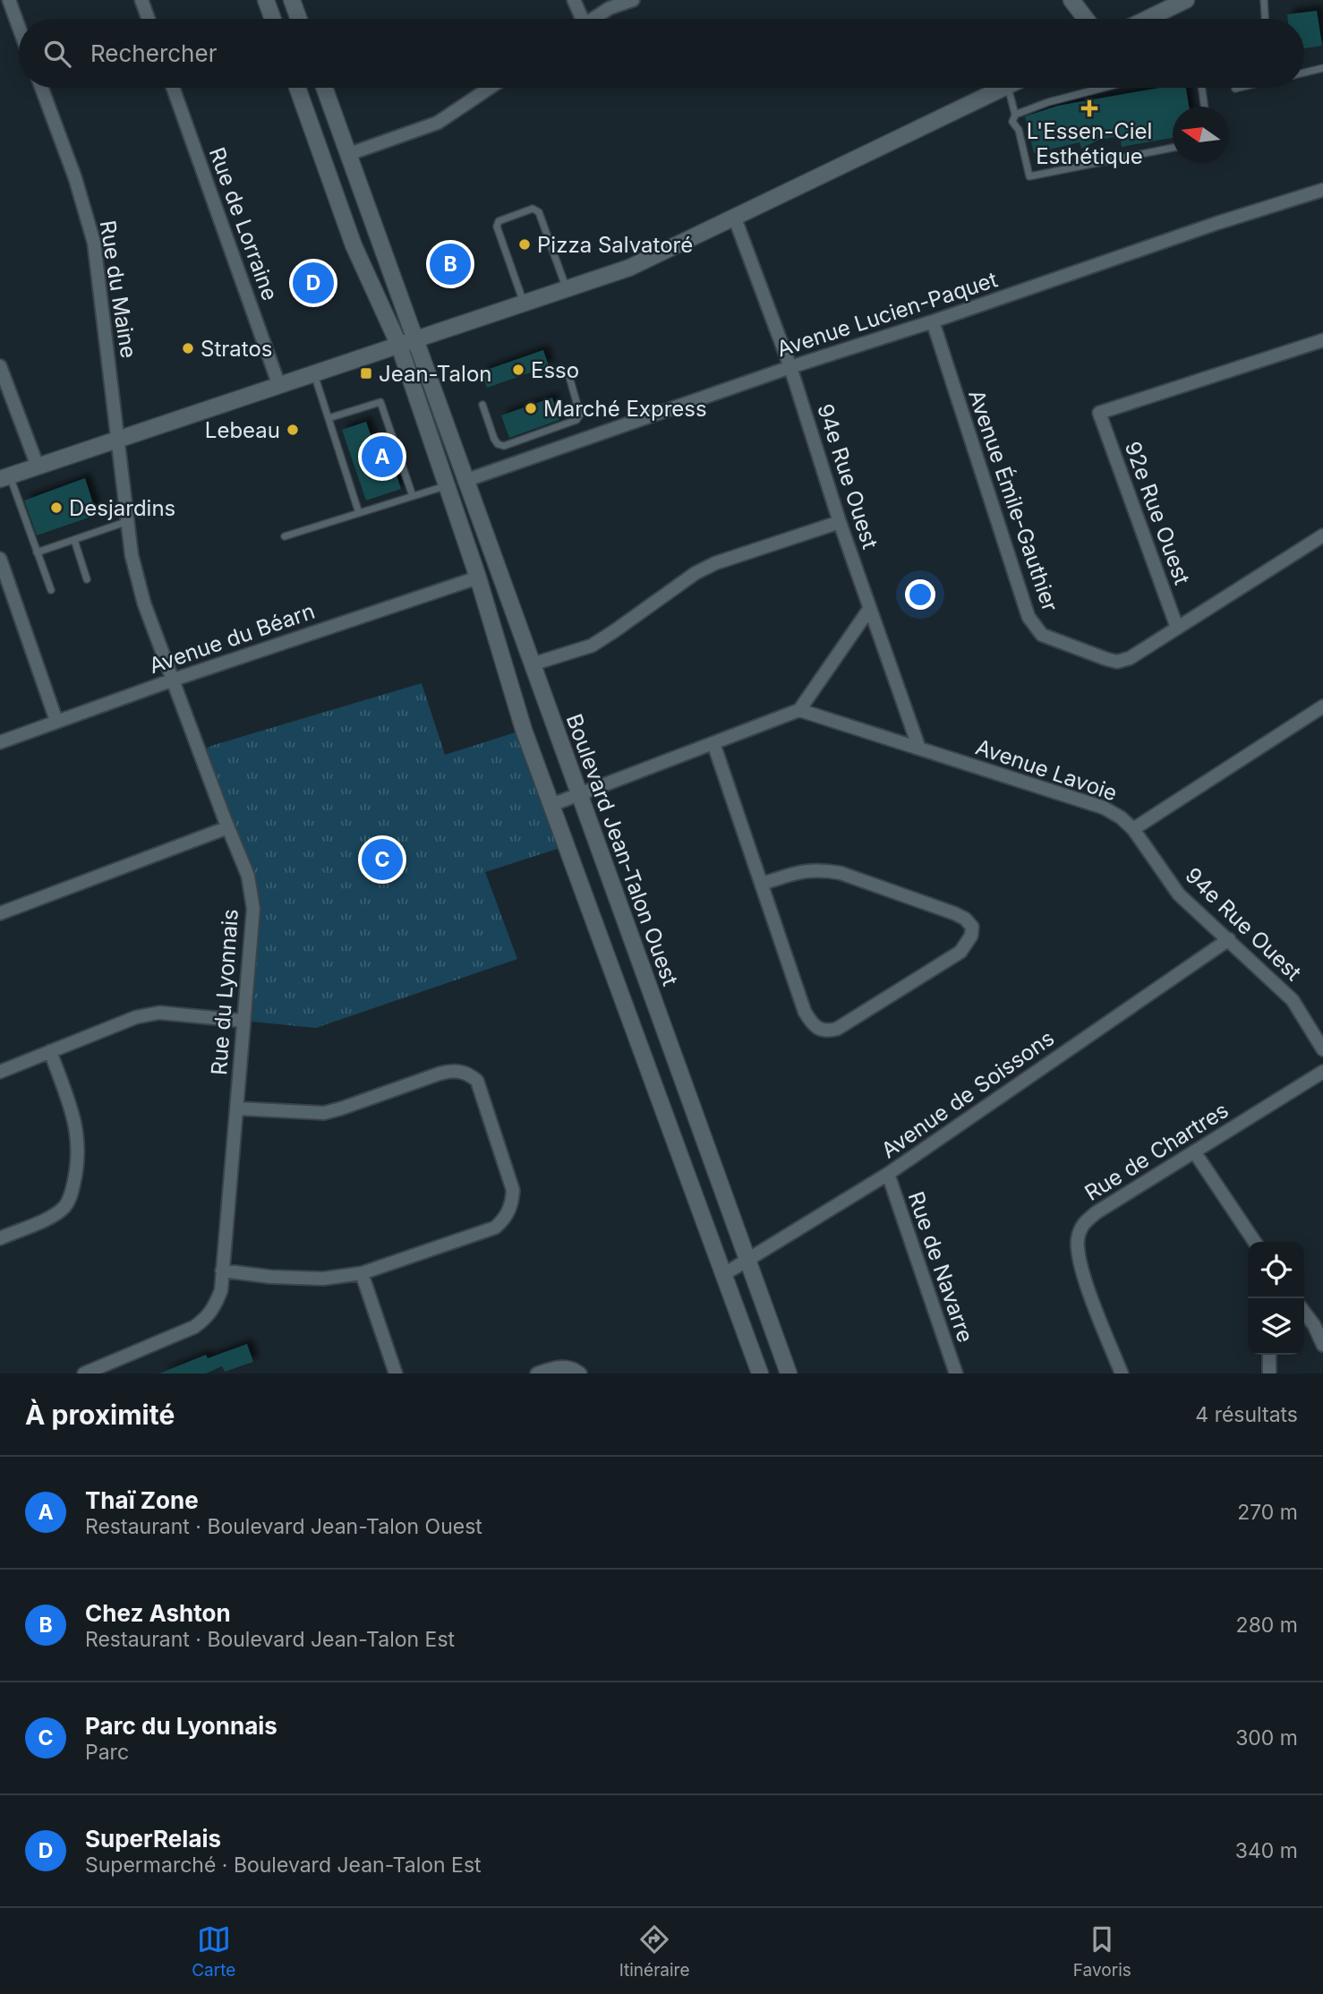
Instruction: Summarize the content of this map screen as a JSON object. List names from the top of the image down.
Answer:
{
  "streets": {
    "street": [
      "Rue de Lorraine",
      "Rue du Maine",
      "Avenue Lucien-Paquet",
      "94e Rue Ouest",
      "Avenue Émile-Gauthier",
      "92e Rue Ouest",
      "Avenue du Béarn",
      "Avenue Lavoie",
      "Boulevard Jean-Talon Ouest",
      "Rue du Lyonnais",
      "Avenue de Soissons",
      "Rue de Chartres",
      "Rue de Navarre"
    ]
  },
  "crossings": [
    ["Rue du Maine", "Rue du Lyonnais"],
    ["Avenue Lucien-Paquet", "94e Rue Ouest"],
    ["Avenue Lucien-Paquet", "Avenue Émile-Gauthier"],
    ["Avenue Lucien-Paquet", "Boulevard Jean-Talon Ouest"],
    ["94e Rue Ouest", "Avenue Lavoie"],
    ["94e Rue Ouest", "Avenue de Soissons"],
    ["Avenue Émile-Gauthier", "92e Rue Ouest"],
    ["Avenue du Béarn", "Rue du Lyonnais"],
    ["Boulevard Jean-Talon Ouest", "Avenue de Soissons"],
    ["Avenue de Soissons", "Rue de Navarre"]
  ],
  "places": {
    "health": ["L'Essen-Ciel Esthétique"],
    "other": [
      "Pizza Salvatoré",
      "Stratos",
      "Esso",
      "Marché Express",
      "Lebeau",
      "Desjardins"
    ],
    "transit": ["Jean-Talon"]
  },
  "north": "left",
  "page": {
    "search": "Rechercher",
    "pins": [
      "B",
      "D",
      "A",
      "C"
    ],
    "heading": ["À proximité", "4 résultats"],
    "list": [
      {
        "mark": "A",
        "name": "Thaï Zone",
        "note": "Restaurant · Boulevard Jean-Talon Ouest",
        "value": "270 m"
      },
      {
        "mark": "B",
        "name": "Chez Ashton",
        "note": "Restaurant · Boulevard Jean-Talon Est",
        "value": "280 m"
      },
      {
        "mark": "C",
        "name": "Parc du Lyonnais",
        "note": "Parc",
        "value": "300 m"
      },
      {
        "mark": "D",
        "name": "SuperRelais",
        "note": "Supermarché · Boulevard Jean-Talon Est",
        "value": "340 m"
      }
    ],
    "nav": ["Carte", "Itinéraire", "Favoris"]
  }
}
